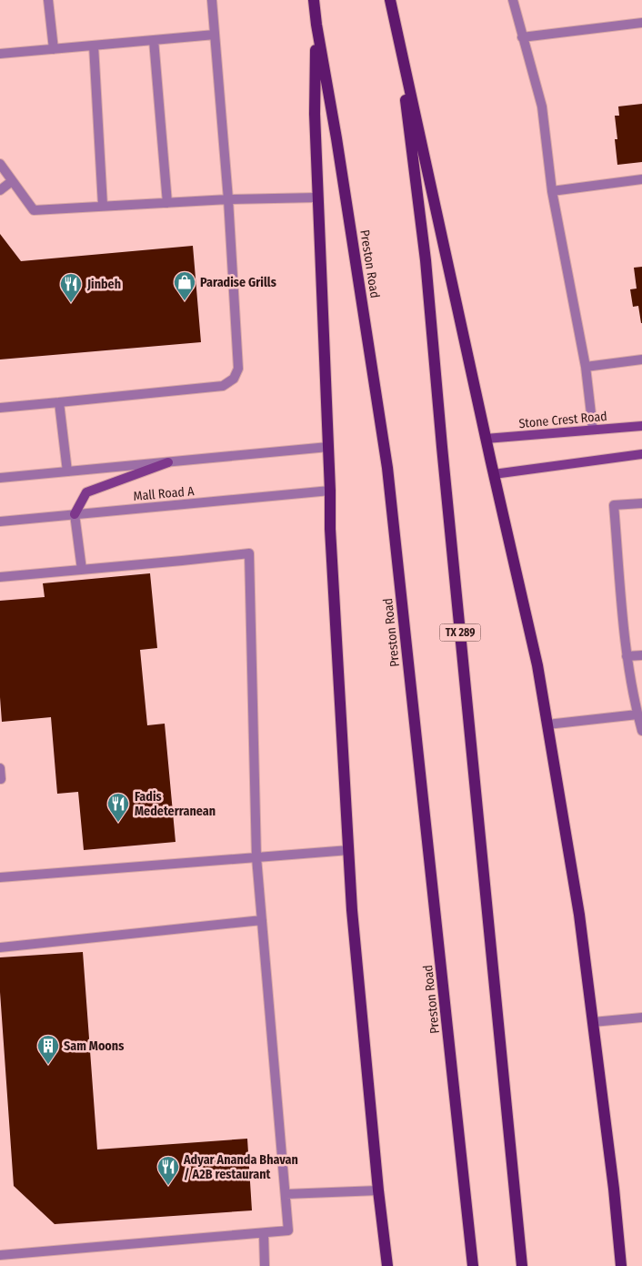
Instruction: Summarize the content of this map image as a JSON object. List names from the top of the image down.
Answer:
{
  "streets": {
    "main road": ["Preston Road", "TX 289"],
    "street": ["Stone Crest Road", "Mall Road A"]
  },
  "places": {
    "shop": ["Paradise Grills"],
    "restaurant": ["Jinbeh", "Fadis Medeterranean", "Adyar Ananda Bhavan / A2B restaurant"],
    "building": ["Sam Moons"]
  }
}
